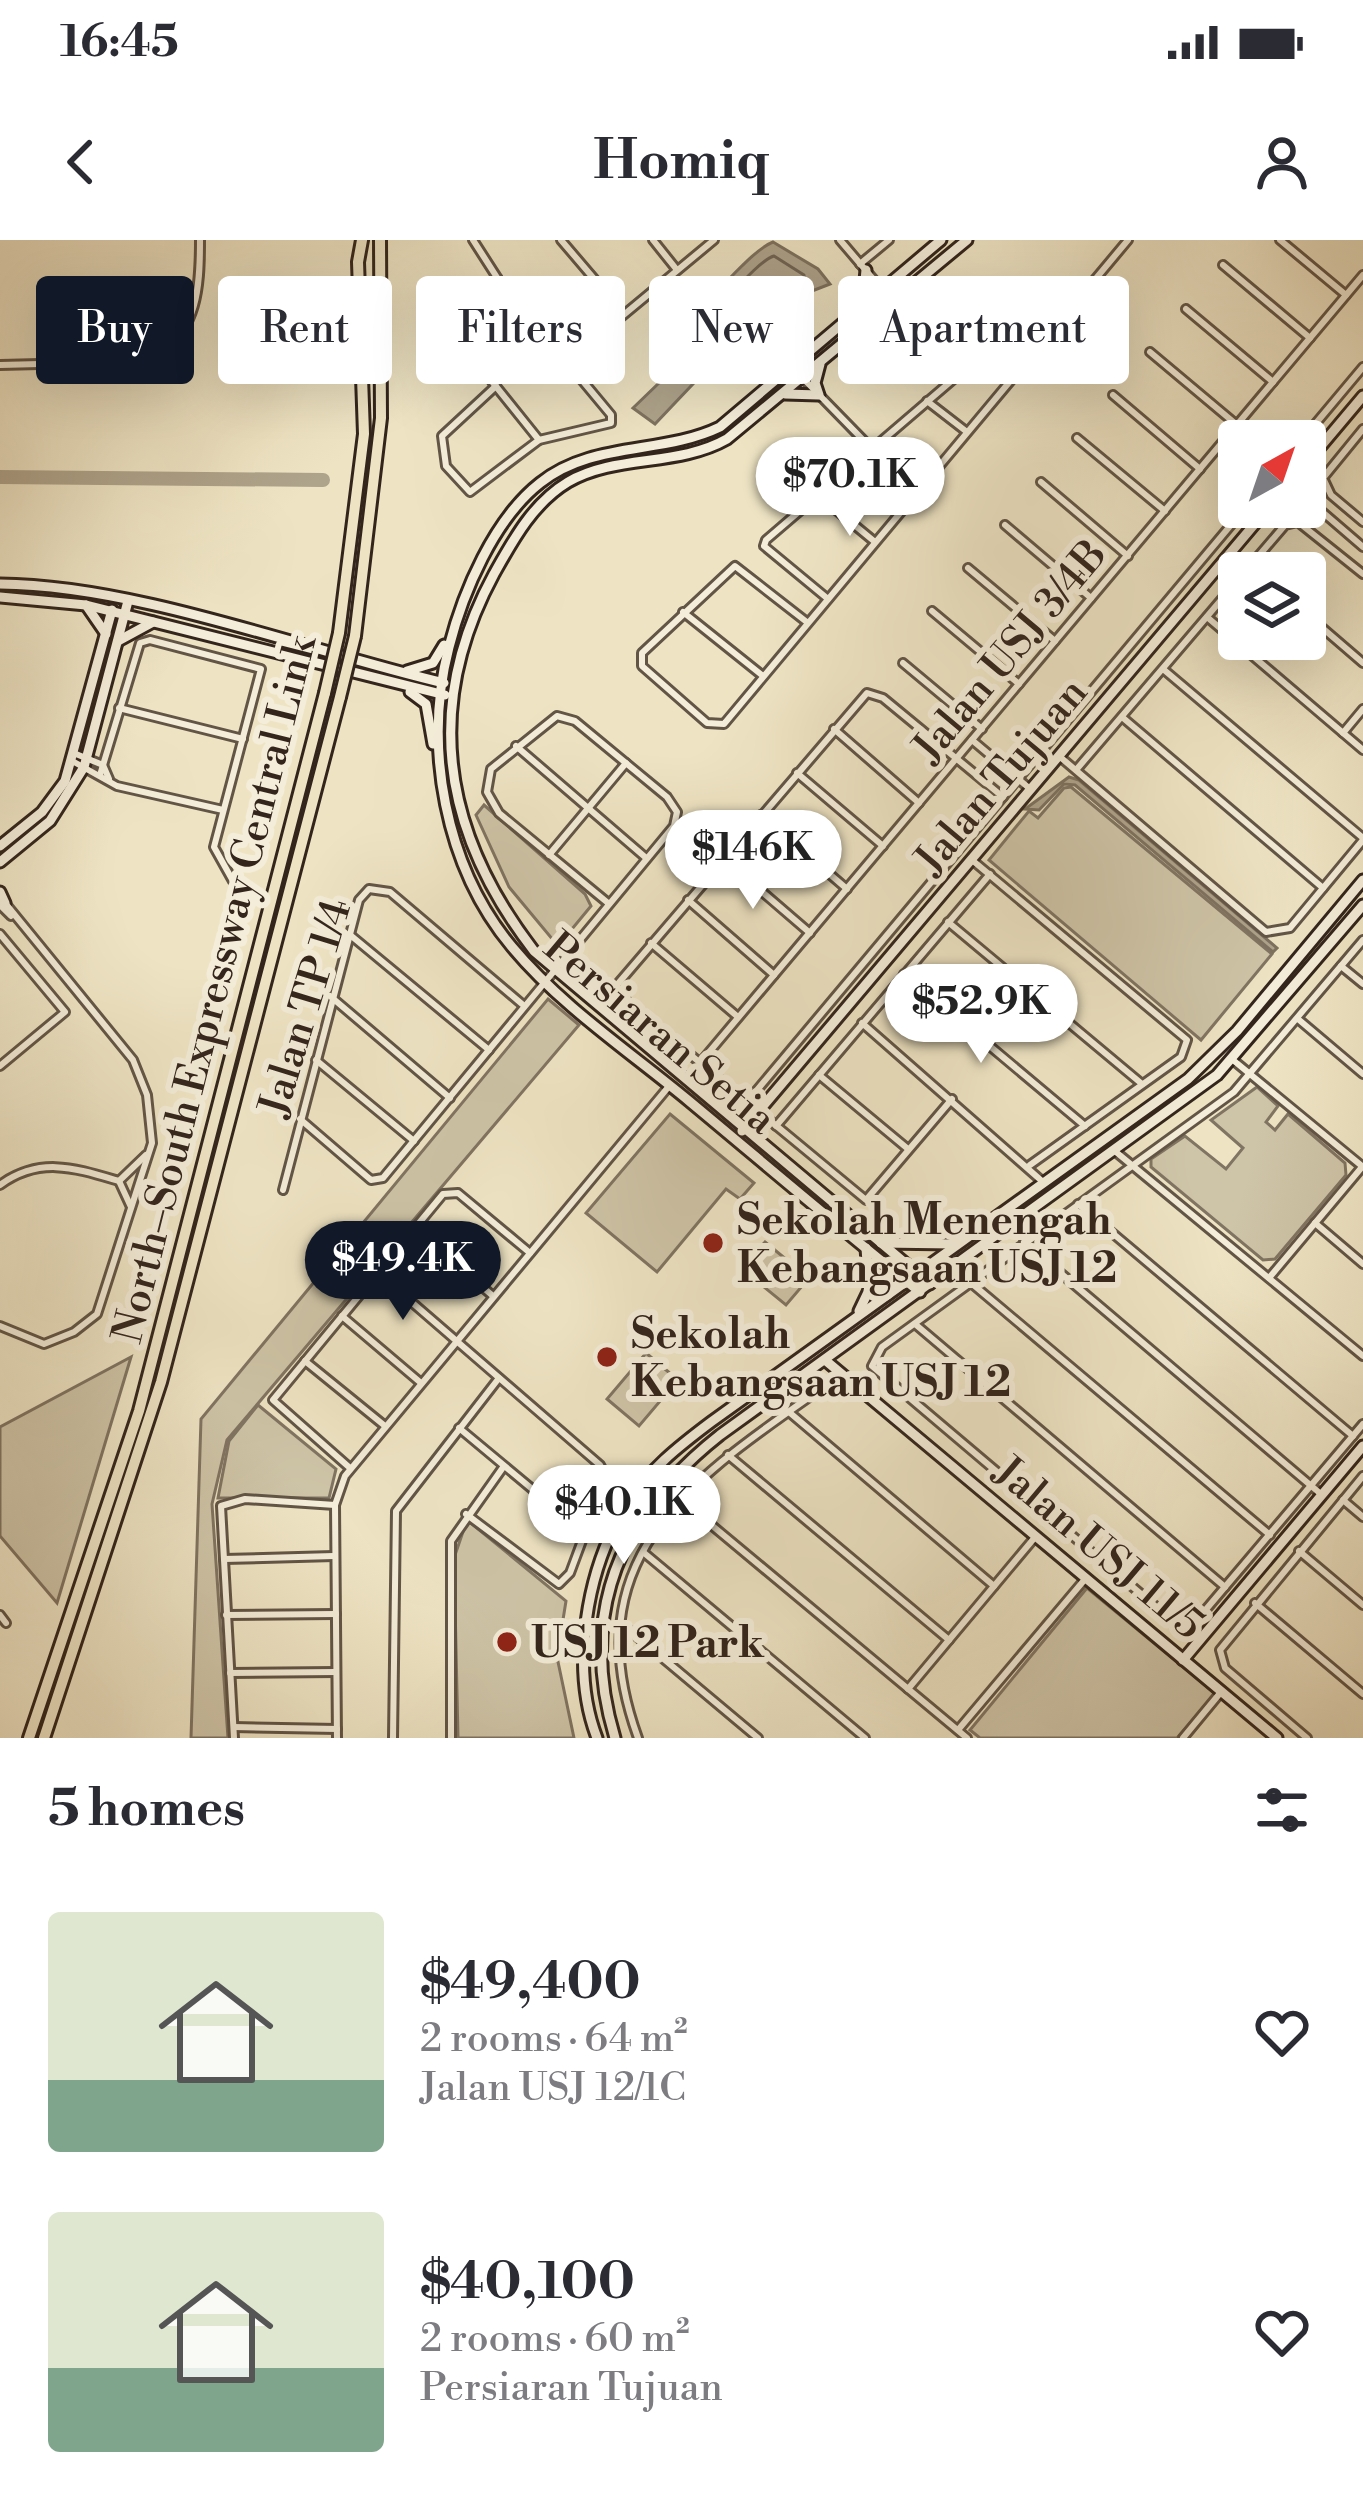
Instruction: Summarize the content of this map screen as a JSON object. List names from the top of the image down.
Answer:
{
  "streets": {
    "highway": ["North–South Expressway Central Link"],
    "main road": ["Jalan Tujuan", "Persiaran Setia", "Jalan USJ 11/5"],
    "street": ["Jalan USJ 3/4B", "Jalan TP 1/4"]
  },
  "crossings": [
    ["Jalan Tujuan", "Persiaran Setia"]
  ],
  "places": ["Sekolah Menengah Kebangsaan USJ 12", "Sekolah Kebangsaan USJ 12", "USJ 12 Park"],
  "north": "top right",
  "page": {
    "status": "16:45",
    "header": "Homiq",
    "chip": [
      "Buy",
      "Rent",
      "Filters",
      "New",
      "Apartment"
    ],
    "price": [
      "$70.1K",
      "$146K",
      "$52.9K",
      "$49.4K",
      "$40.1K"
    ],
    "heading": "5 homes",
    "list": [
      {
        "name": "$49,400",
        "note": "2 rooms · 64 m² · Jalan USJ 12/1C"
      },
      {
        "name": "$40,100",
        "note": "2 rooms · 60 m² · Persiaran Tujuan"
      }
    ]
  }
}
